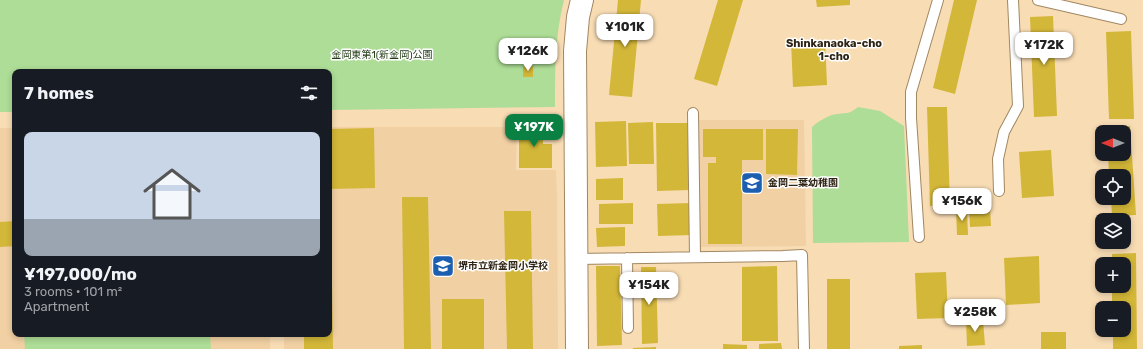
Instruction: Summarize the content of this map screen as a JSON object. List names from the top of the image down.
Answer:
{
  "districts": ["Shinkanaoka-cho 1-cho"],
  "parks": ["金岡東第1(新金岡)公園"],
  "places": {
    "school or university": ["金岡二葉幼稚園", "堺市立新金岡小学校"]
  },
  "north": "left",
  "page": {
    "price": [
      "¥101K",
      "¥172K",
      "¥126K",
      "¥197K",
      "¥156K",
      "¥154K",
      "¥258K"
    ],
    "heading": "7 homes",
    "list": [
      {
        "name": "¥197,000/mo",
        "note": "3 rooms · 101 m² · Apartment"
      }
    ],
    "map_buttons": ["+", "−"]
  }
}
